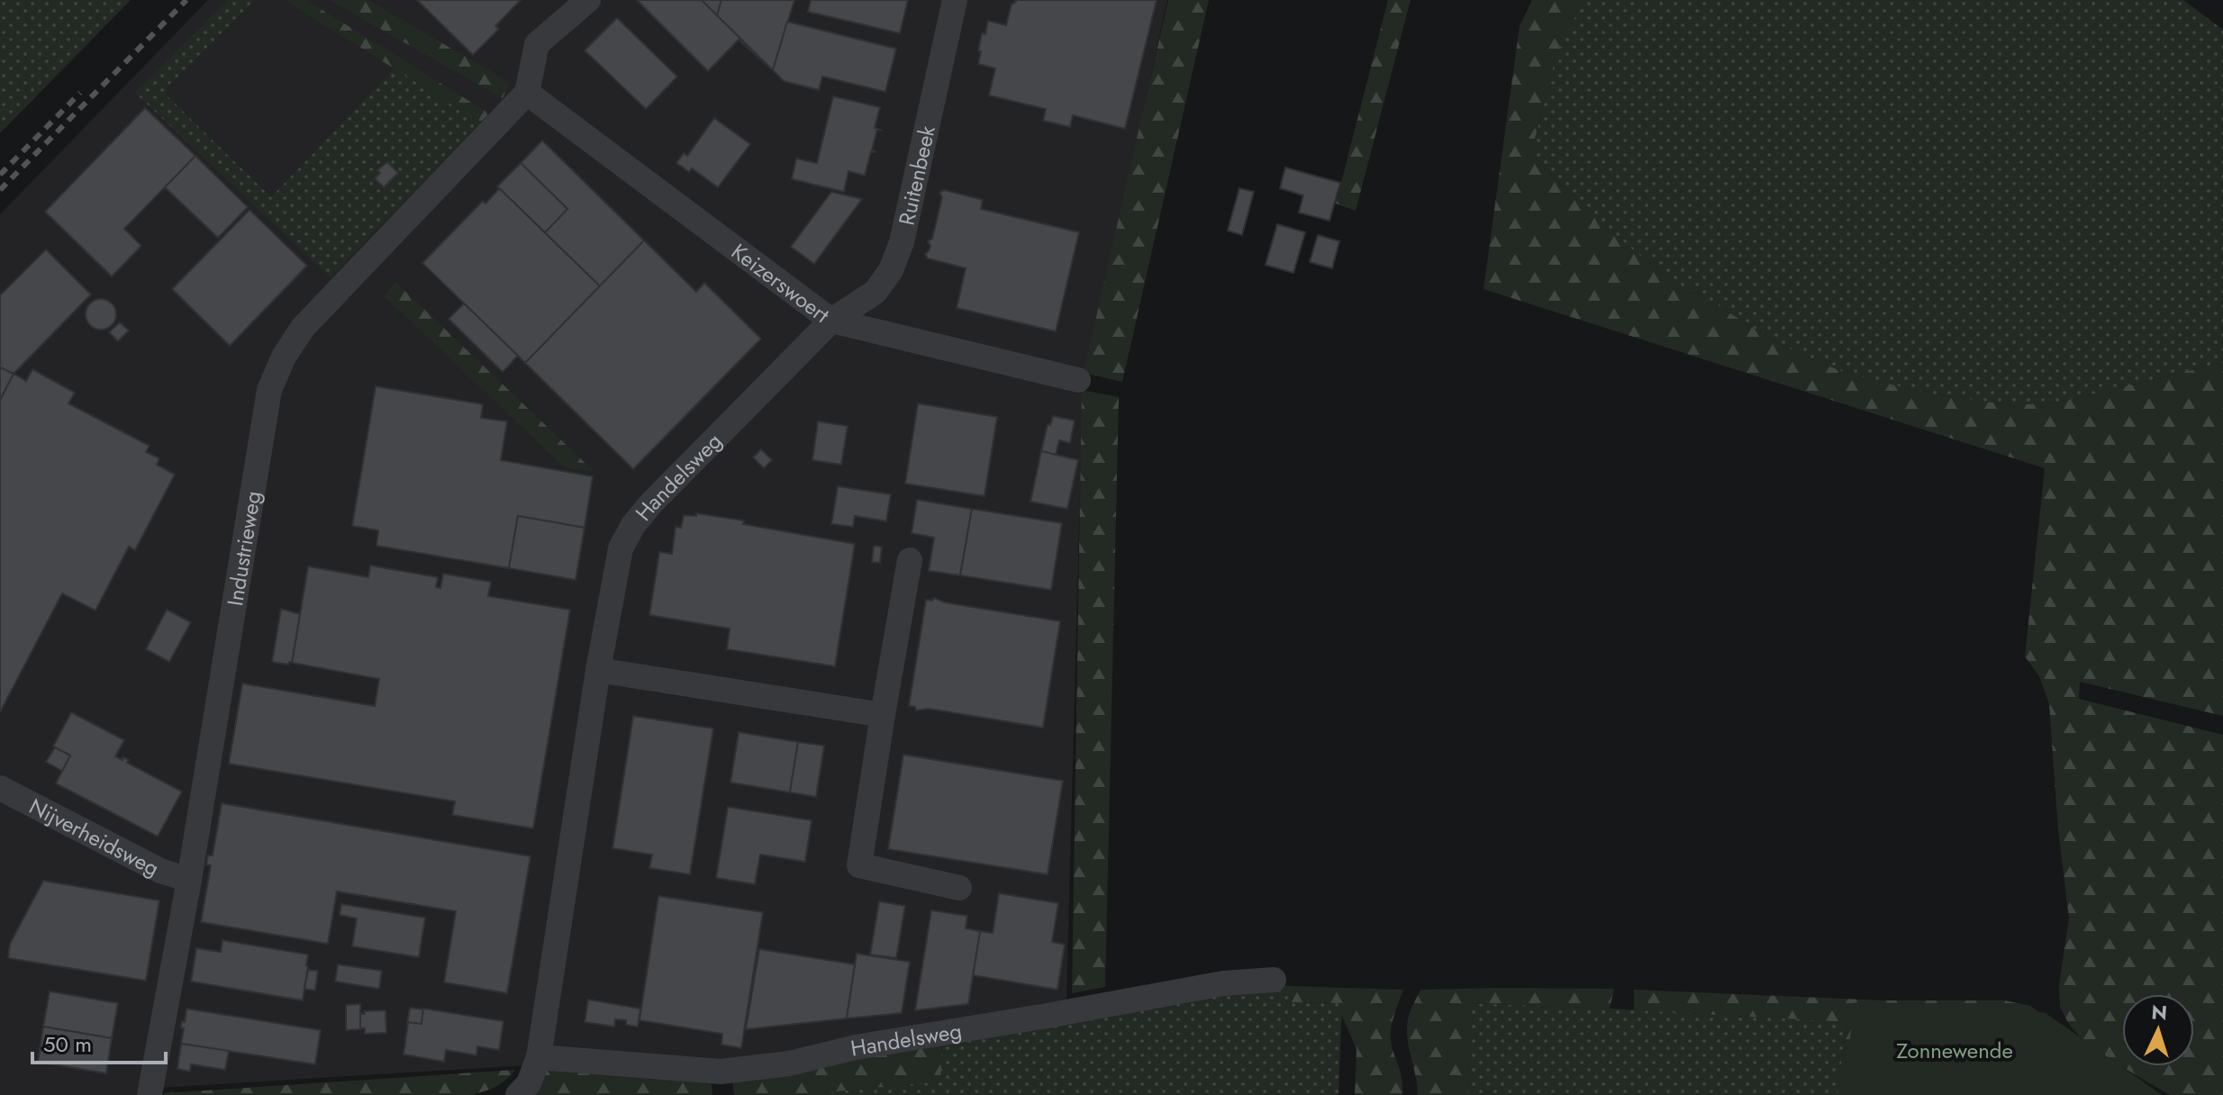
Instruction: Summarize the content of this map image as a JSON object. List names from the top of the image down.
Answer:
{
  "streets": {
    "street": [
      "Ruitenbeek",
      "Keizerswoert",
      "Handelsweg",
      "Industrieweg",
      "Nijverheidsweg"
    ]
  },
  "crossings": [
    ["Ruitenbeek", "Keizerswoert"],
    ["Ruitenbeek", "Handelsweg"],
    ["Keizerswoert", "Handelsweg"],
    ["Keizerswoert", "Industrieweg"],
    ["Industrieweg", "Nijverheidsweg"]
  ],
  "parks": ["Zonnewende"],
  "scale_bar": "50 m",
  "north": "top"
}
